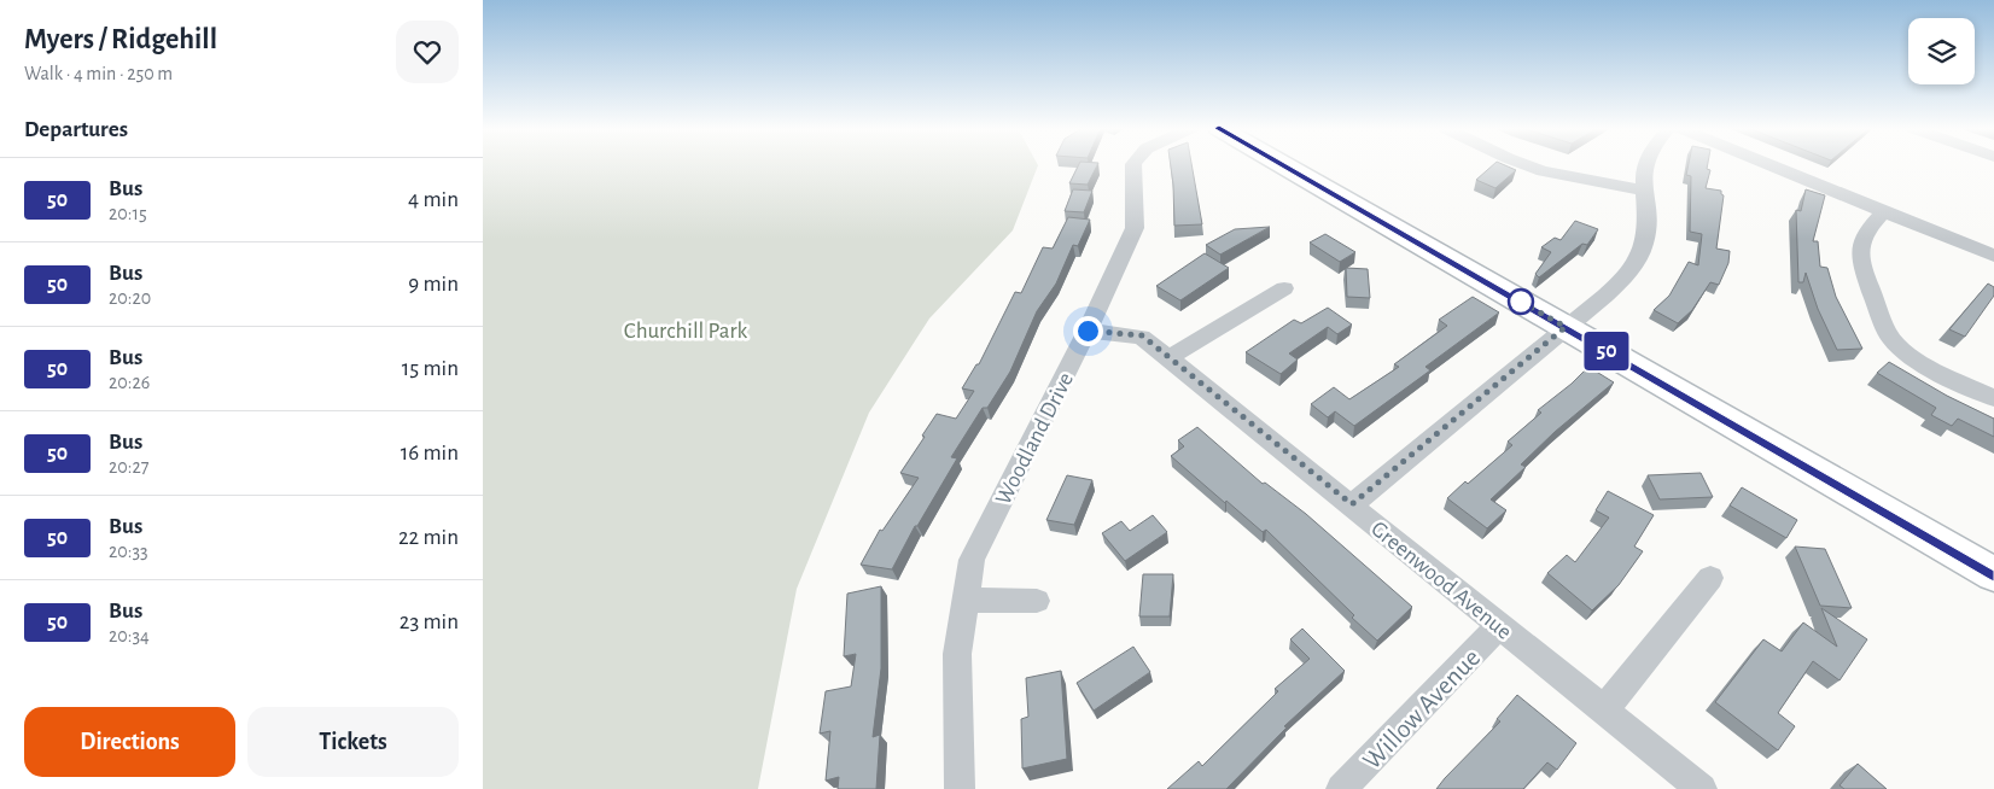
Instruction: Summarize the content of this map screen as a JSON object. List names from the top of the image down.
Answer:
{
  "streets": {
    "street": ["Woodland Drive", "Greenwood Avenue", "Willow Avenue"]
  },
  "crossings": [
    ["Woodland Drive", "Greenwood Avenue"],
    ["Greenwood Avenue", "Willow Avenue"]
  ],
  "parks": ["Churchill Park"],
  "lines": ["bus line 50"],
  "page": {
    "heading": [
      ["Myers / Ridgehill", "Walk · 4 min · 250 m"],
      "Departures"
    ],
    "on_map": "50",
    "list": [
      {
        "mark": "50",
        "name": "Bus",
        "note": "20:15",
        "value": "4 min"
      },
      {
        "mark": "50",
        "name": "Bus",
        "note": "20:20",
        "value": "9 min"
      },
      {
        "mark": "50",
        "name": "Bus",
        "note": "20:26",
        "value": "15 min"
      },
      {
        "mark": "50",
        "name": "Bus",
        "note": "20:27",
        "value": "16 min"
      },
      {
        "mark": "50",
        "name": "Bus",
        "note": "20:33",
        "value": "22 min"
      },
      {
        "mark": "50",
        "name": "Bus",
        "note": "20:34",
        "value": "23 min"
      }
    ],
    "buttons": ["Directions", "Tickets"]
  }
}
